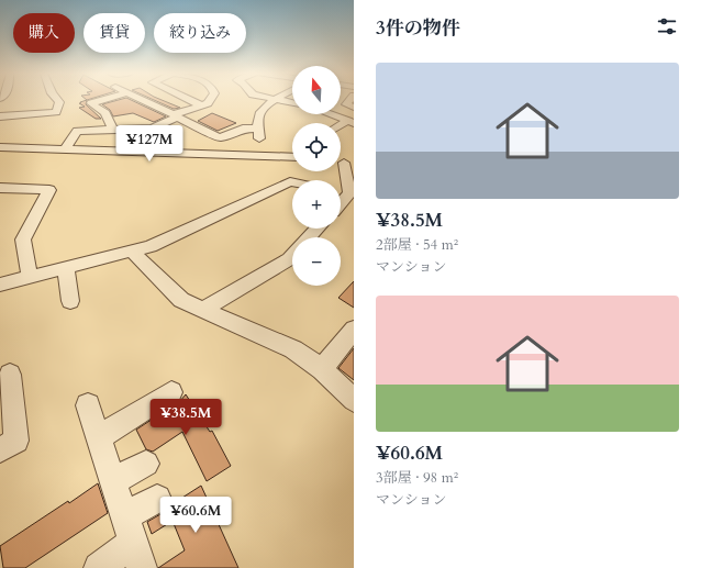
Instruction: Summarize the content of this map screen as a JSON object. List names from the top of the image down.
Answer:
{
  "north": "top",
  "page": {
    "heading": "3件の物件",
    "chip": ["購入", "賃貸", "絞り込み"],
    "list": [
      {
        "name": "¥38.5M",
        "note": "2部屋 · 54 m² · マンション"
      },
      {
        "name": "¥60.6M",
        "note": "3部屋 · 98 m² · マンション"
      }
    ],
    "map_buttons": ["+", "−"],
    "price": ["¥127M", "¥38.5M", "¥60.6M"]
  }
}
